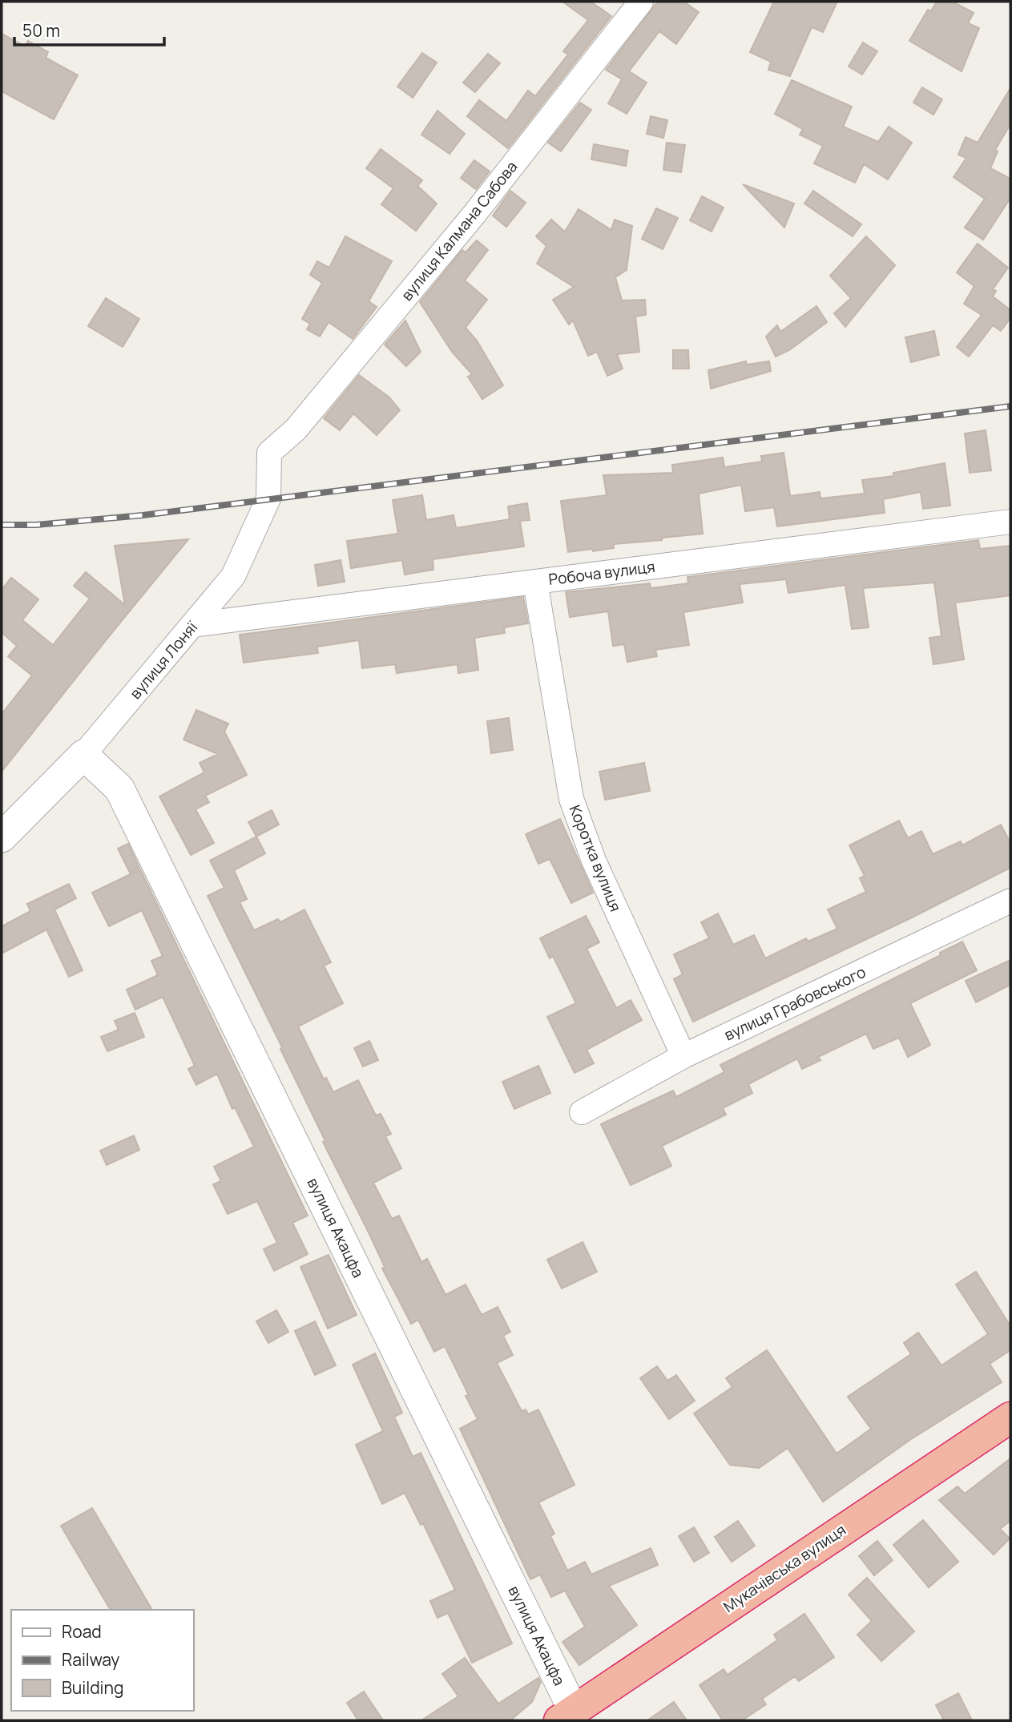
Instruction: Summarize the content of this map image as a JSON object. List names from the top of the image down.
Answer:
{
  "streets": {
    "highway": ["Мукачівська вулиця"],
    "street": [
      "вулиця Калмана Сабова",
      "Робоча вулиця",
      "вулиця Лоняї",
      "Коротка вулиця",
      "вулиця Грабовського",
      "вулиця Акацфа"
    ]
  },
  "crossings": [
    ["вулиця Калмана Сабова", "вулиця Лоняї"],
    ["Робоча вулиця", "вулиця Лоняї"],
    ["Робоча вулиця", "Коротка вулиця"],
    ["вулиця Лоняї", "вулиця Акацфа"],
    ["Коротка вулиця", "вулиця Грабовського"],
    ["вулиця Акацфа", "Мукачівська вулиця"]
  ],
  "legend": ["Road", "Railway", "Building"],
  "scale_bar": "50 m"
}
